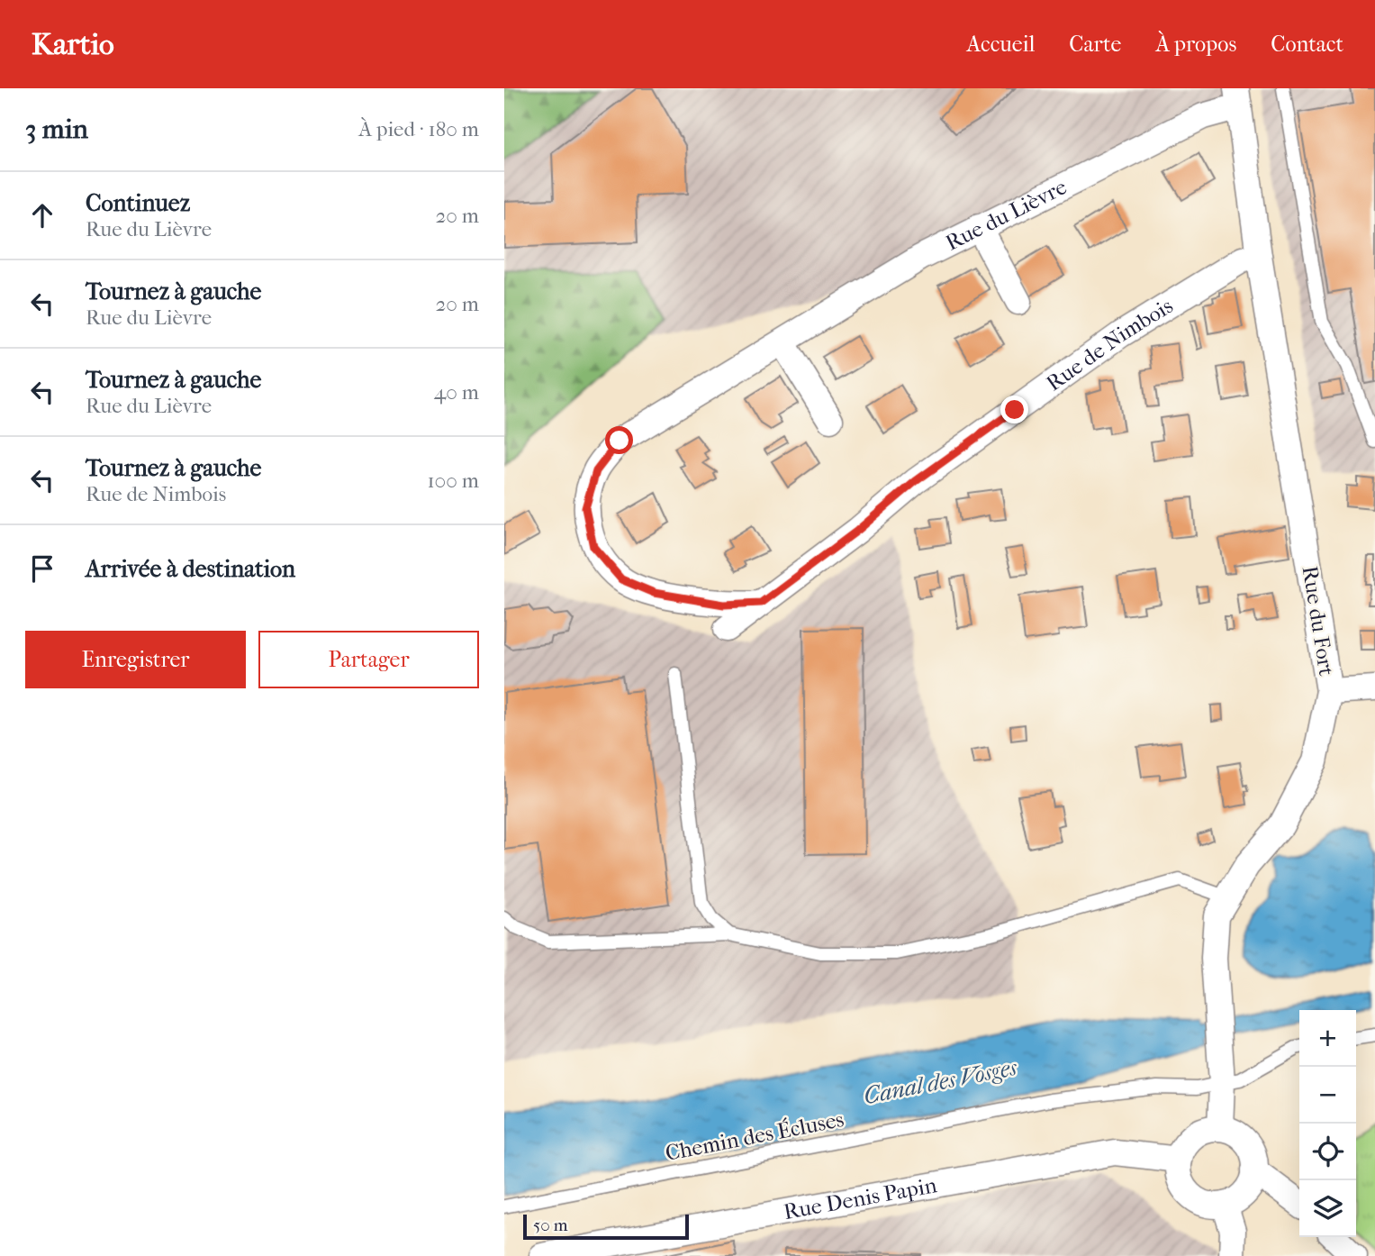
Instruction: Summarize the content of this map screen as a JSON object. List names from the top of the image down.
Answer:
{
  "streets": {
    "street": [
      "Rue du Lièvre",
      "Rue de Nimbois",
      "Rue du Fort",
      "Rue Denis Papin"
    ],
    "lane": ["Chemin des Écluses"]
  },
  "crossings": [
    ["Rue du Lièvre", "Rue de Nimbois"],
    ["Rue du Lièvre", "Rue du Fort"],
    ["Rue de Nimbois", "Rue du Fort"],
    ["Rue du Fort", "Chemin des Écluses"],
    ["Rue du Fort", "Rue Denis Papin"]
  ],
  "water": ["Canal des Vosges"],
  "scale_bar": "50 m",
  "page": {
    "header": "Kartio",
    "nav": [
      "Accueil",
      "Carte",
      "À propos",
      "Contact"
    ],
    "heading": ["3 min", "À pied · 180 m"],
    "list": [
      ["Continuez", "Rue du Lièvre", "20 m"],
      ["Tournez à gauche", "Rue du Lièvre", "20 m"],
      ["Tournez à gauche", "Rue du Lièvre", "40 m"],
      ["Tournez à gauche", "Rue de Nimbois", "100 m"],
      "Arrivée à destination"
    ],
    "buttons": ["Enregistrer", "Partager"],
    "map_buttons": ["+", "−"],
    "scale": "50 m"
  }
}
